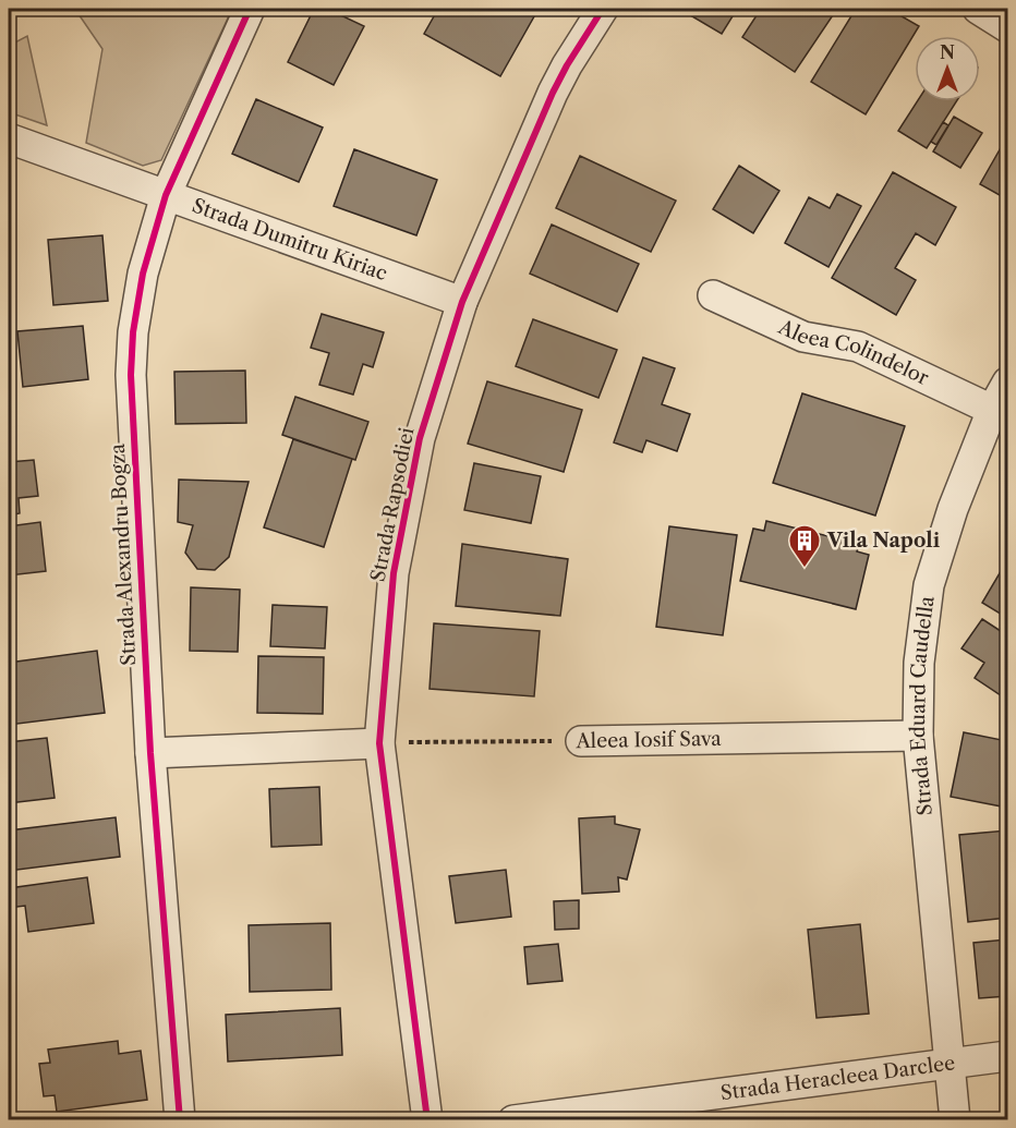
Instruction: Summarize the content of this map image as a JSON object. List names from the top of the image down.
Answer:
{
  "streets": {
    "street": [
      "Strada Dumitru Kiriac",
      "Aleea Colindelor",
      "Strada Rapsodiei",
      "Strada Alexandru Bogza",
      "Strada Eduard Caudella",
      "Aleea Iosif Sava",
      "Strada Heracleea Darclee"
    ]
  },
  "crossings": [
    ["Strada Dumitru Kiriac", "Strada Rapsodiei"],
    ["Strada Dumitru Kiriac", "Strada Alexandru Bogza"],
    ["Aleea Colindelor", "Strada Eduard Caudella"],
    ["Strada Rapsodiei", "Aleea Iosif Sava"],
    ["Strada Eduard Caudella", "Aleea Iosif Sava"],
    ["Strada Eduard Caudella", "Strada Heracleea Darclee"]
  ],
  "places": {
    "building": ["Vila Napoli"]
  },
  "north": "top"
}
